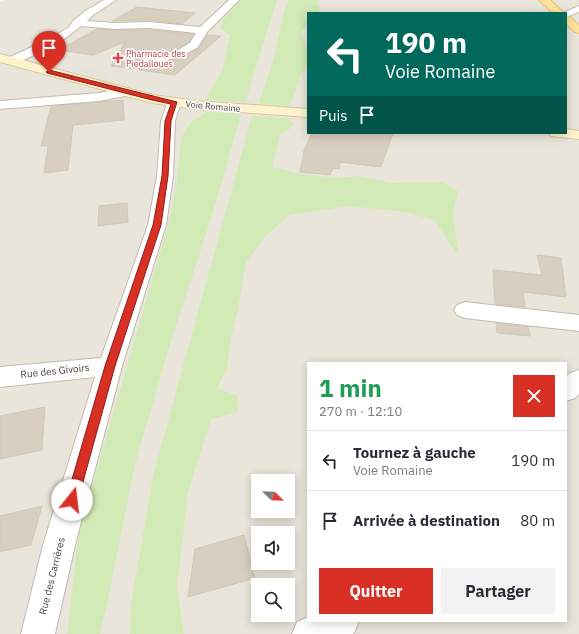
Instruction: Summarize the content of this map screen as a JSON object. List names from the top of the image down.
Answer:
{
  "streets": {
    "main road": ["Voie Romaine"],
    "street": ["Rue des Givoirs", "Rue des Carrières"]
  },
  "crossings": [
    ["Voie Romaine", "Rue des Carrières"],
    ["Rue des Givoirs", "Rue des Carrières"]
  ],
  "places": {
    "health": ["Pharmacie des Piedalloues"]
  },
  "north": "bottom right",
  "page": {
    "turn": ["190 m", "Voie Romaine"],
    "then": "Puis",
    "heading": ["1 min", "270 m · 12:10"],
    "list": [
      {
        "name": "Tournez à gauche",
        "note": "Voie Romaine",
        "value": "190 m"
      },
      {
        "name": "Arrivée à destination",
        "value": "80 m"
      }
    ],
    "buttons": ["Quitter", "Partager"]
  }
}
